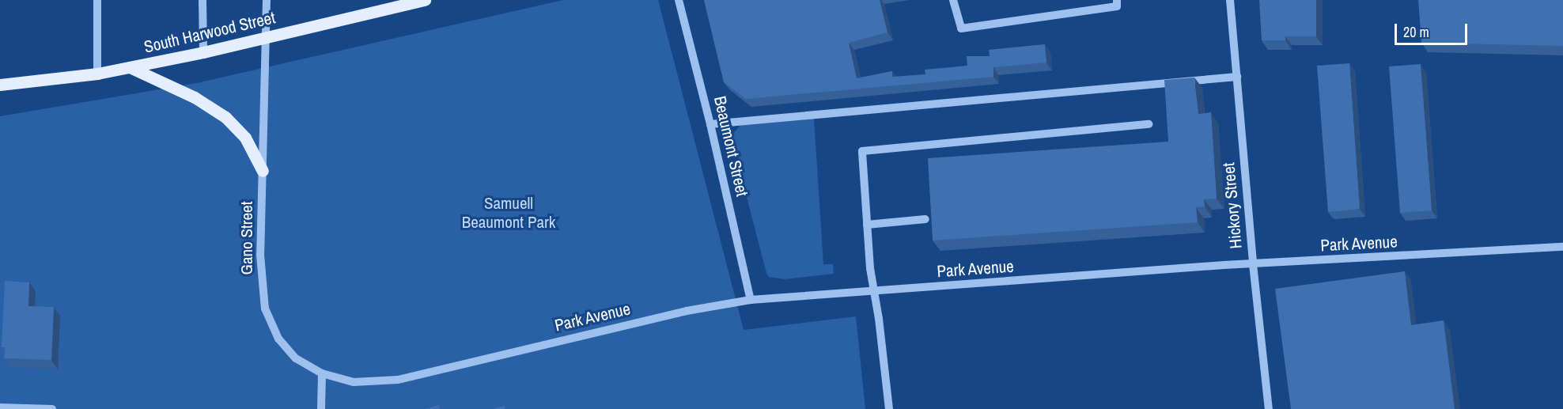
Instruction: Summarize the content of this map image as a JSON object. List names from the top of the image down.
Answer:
{
  "streets": {
    "main road": ["South Harwood Street"],
    "street": [
      "Beaumont Street",
      "Hickory Street",
      "Gano Street",
      "Park Avenue"
    ]
  },
  "crossings": [
    ["South Harwood Street", "Gano Street"],
    ["Beaumont Street", "Park Avenue"],
    ["Hickory Street", "Park Avenue"],
    ["Gano Street", "Park Avenue"]
  ],
  "parks": ["Samuell Beaumont Park"],
  "scale_bar": "20 m"
}
